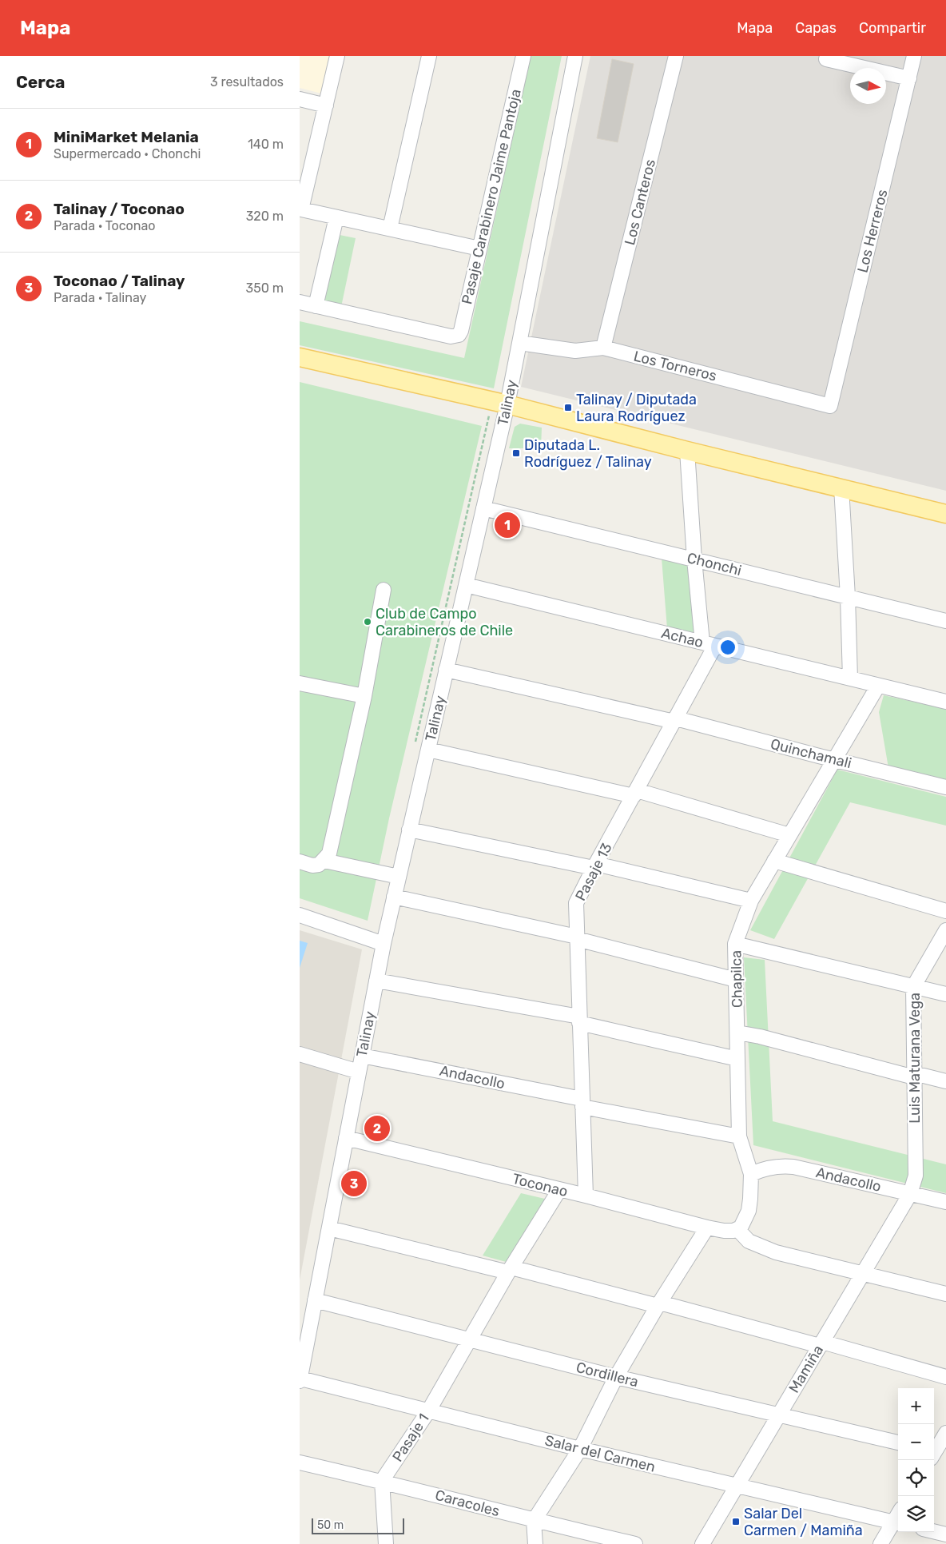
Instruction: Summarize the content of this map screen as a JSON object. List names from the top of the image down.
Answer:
{
  "streets": {
    "street": [
      "Pasaje Carabinero Jaime Pantoja",
      "Los Canteros",
      "Los Herreros",
      "Los Torneros",
      "Talinay",
      "Chonchi",
      "Achao",
      "Quinchamali",
      "Pasaje 13",
      "Chapilca",
      "Luis Maturana Vega",
      "Andacollo",
      "Toconao",
      "Mamiña",
      "Cordillera",
      "Pasaje 1",
      "Salar del Carmen",
      "Caracoles"
    ]
  },
  "crossings": [
    ["Los Canteros", "Los Torneros"],
    ["Los Herreros", "Los Torneros"],
    ["Los Torneros", "Talinay"],
    ["Talinay", "Chonchi"],
    ["Talinay", "Achao"],
    ["Talinay", "Quinchamali"],
    ["Talinay", "Andacollo"],
    ["Talinay", "Toconao"],
    ["Talinay", "Cordillera"],
    ["Talinay", "Salar del Carmen"],
    ["Achao", "Pasaje 13"],
    ["Achao", "Chapilca"],
    ["Quinchamali", "Pasaje 13"],
    ["Quinchamali", "Chapilca"],
    ["Pasaje 13", "Andacollo"],
    ["Pasaje 13", "Toconao"],
    ["Chapilca", "Andacollo"],
    ["Chapilca", "Toconao"],
    ["Luis Maturana Vega", "Andacollo"],
    ["Luis Maturana Vega", "Mamiña"],
    ["Andacollo", "Mamiña"],
    ["Toconao", "Pasaje 1"],
    ["Mamiña", "Cordillera"],
    ["Mamiña", "Salar del Carmen"],
    ["Cordillera", "Pasaje 1"],
    ["Pasaje 1", "Salar del Carmen"],
    ["Pasaje 1", "Caracoles"]
  ],
  "places": {
    "transit": ["Talinay / Diputada Laura Rodríguez", "Diputada L. Rodríguez / Talinay", "Salar Del Carmen / Mamiña"],
    "other": ["Club de Campo Carabineros de Chile"]
  },
  "scale_bar": "50 m",
  "north": "right",
  "page": {
    "header": "Mapa",
    "nav": ["Mapa", "Capas", "Compartir"],
    "heading": ["Cerca", "3 resultados"],
    "list": [
      {
        "mark": "1",
        "name": "MiniMarket Melania",
        "note": "Supermercado · Chonchi",
        "value": "140 m"
      },
      {
        "mark": "2",
        "name": "Talinay / Toconao",
        "note": "Parada · Toconao",
        "value": "320 m"
      },
      {
        "mark": "3",
        "name": "Toconao / Talinay",
        "note": "Parada · Talinay",
        "value": "350 m"
      }
    ],
    "pins": ["1", "2", "3"],
    "map_buttons": ["+", "−"],
    "scale": "50 m"
  }
}
